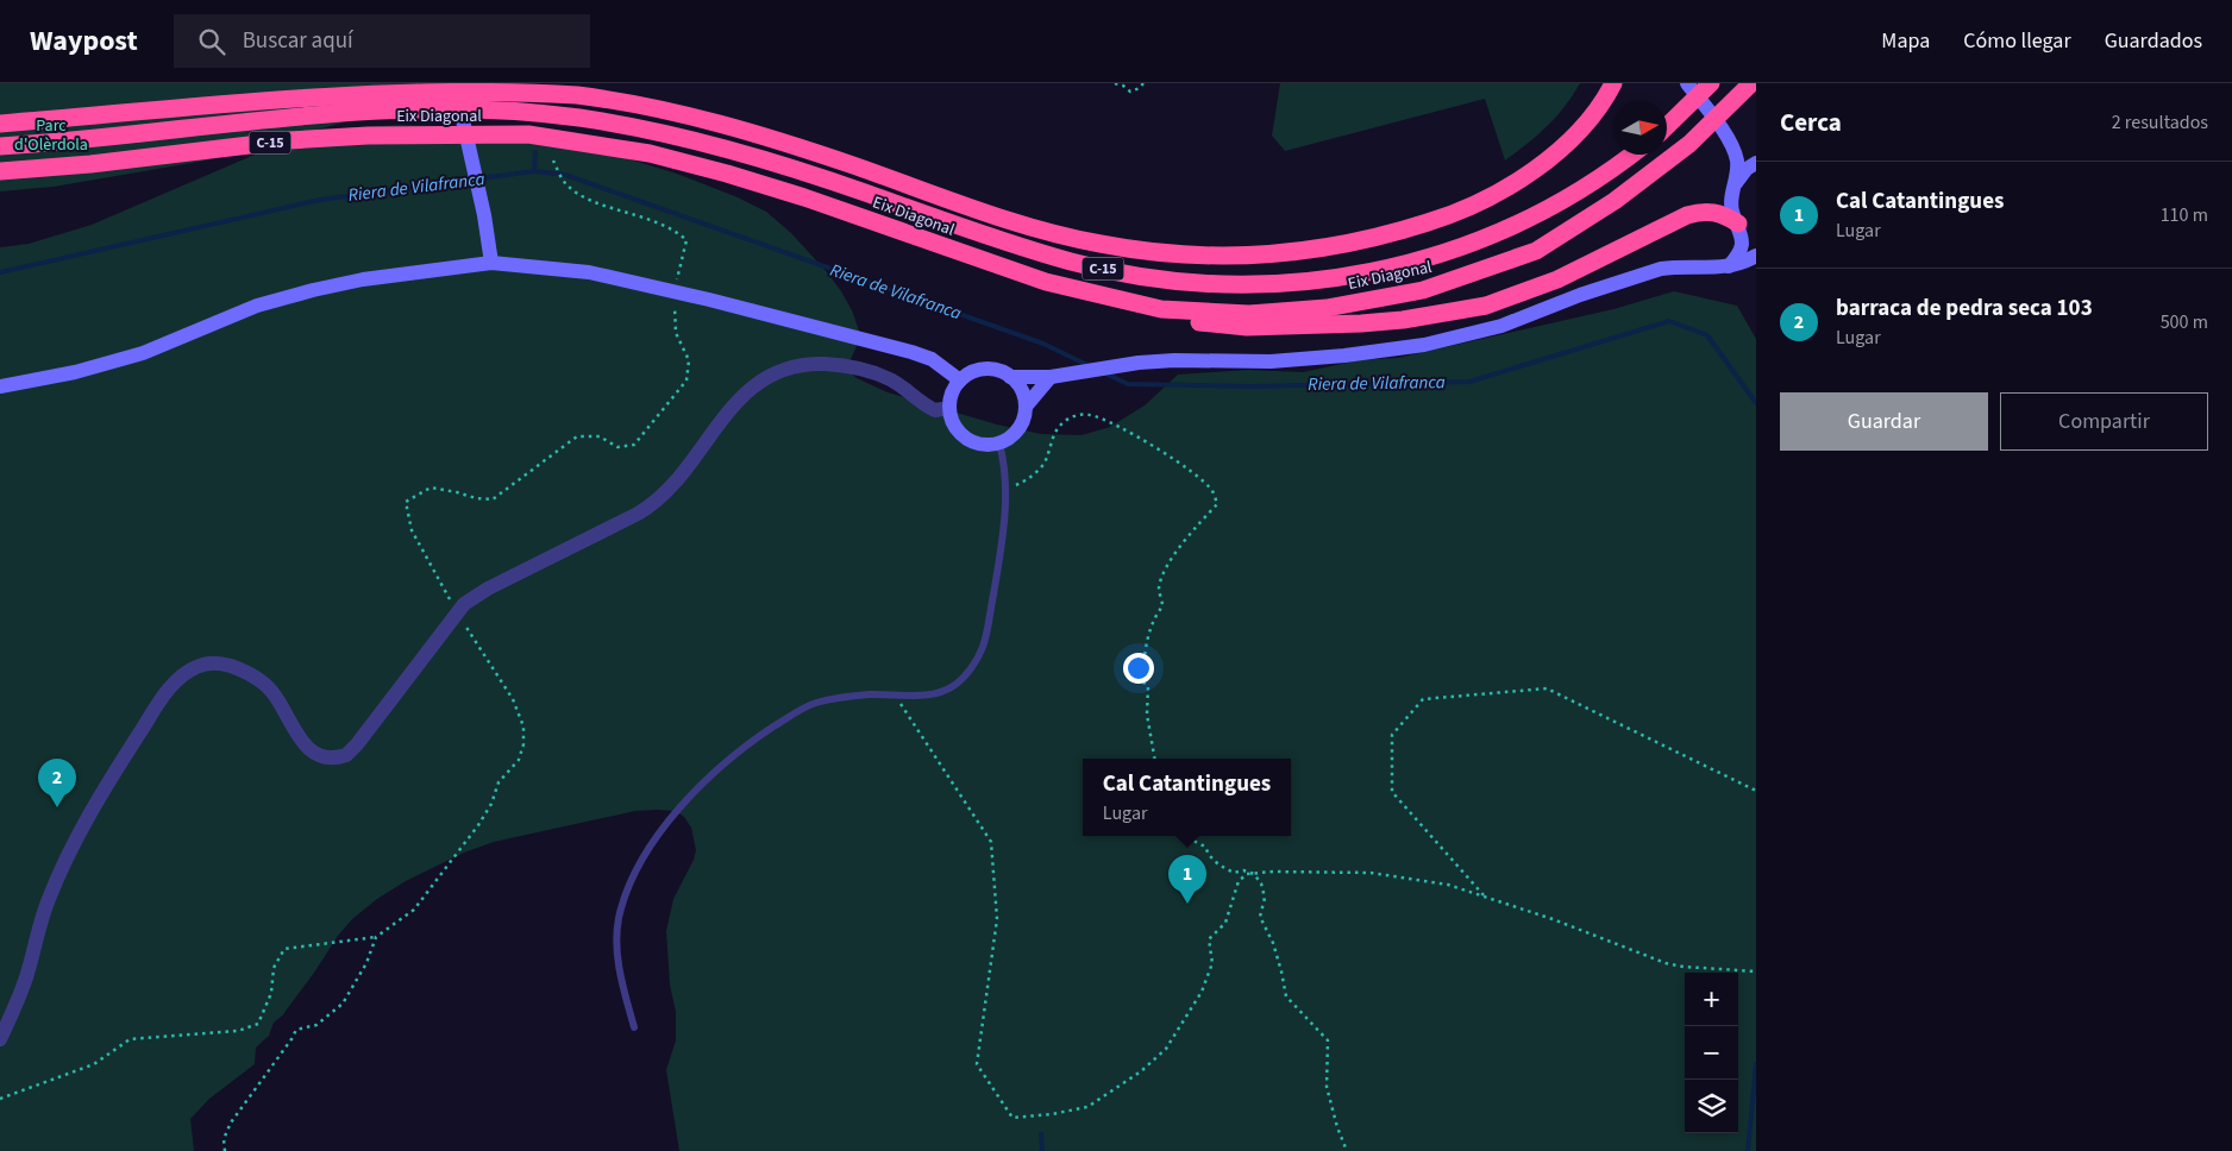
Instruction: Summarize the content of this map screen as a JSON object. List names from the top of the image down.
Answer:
{
  "streets": {
    "highway": ["Eix Diagonal", "C-15"]
  },
  "water": ["Riera de Vilafranca"],
  "parks": ["Parc d'Olèrdola"],
  "north": "right",
  "page": {
    "header": "Waypost",
    "search": "Buscar aquí",
    "nav": ["Mapa", "Cómo llegar", "Guardados"],
    "heading": ["Cerca", "2 resultados"],
    "list": [
      {
        "mark": "1",
        "name": "Cal Catantingues",
        "note": "Lugar",
        "value": "110 m"
      },
      {
        "mark": "2",
        "name": "barraca de pedra seca 103",
        "note": "Lugar",
        "value": "500 m"
      }
    ],
    "buttons": ["Guardar", "Compartir"],
    "popup": ["Cal Catantingues", "Lugar"],
    "pins": ["2", "1"],
    "map_buttons": ["+", "−"]
  }
}
